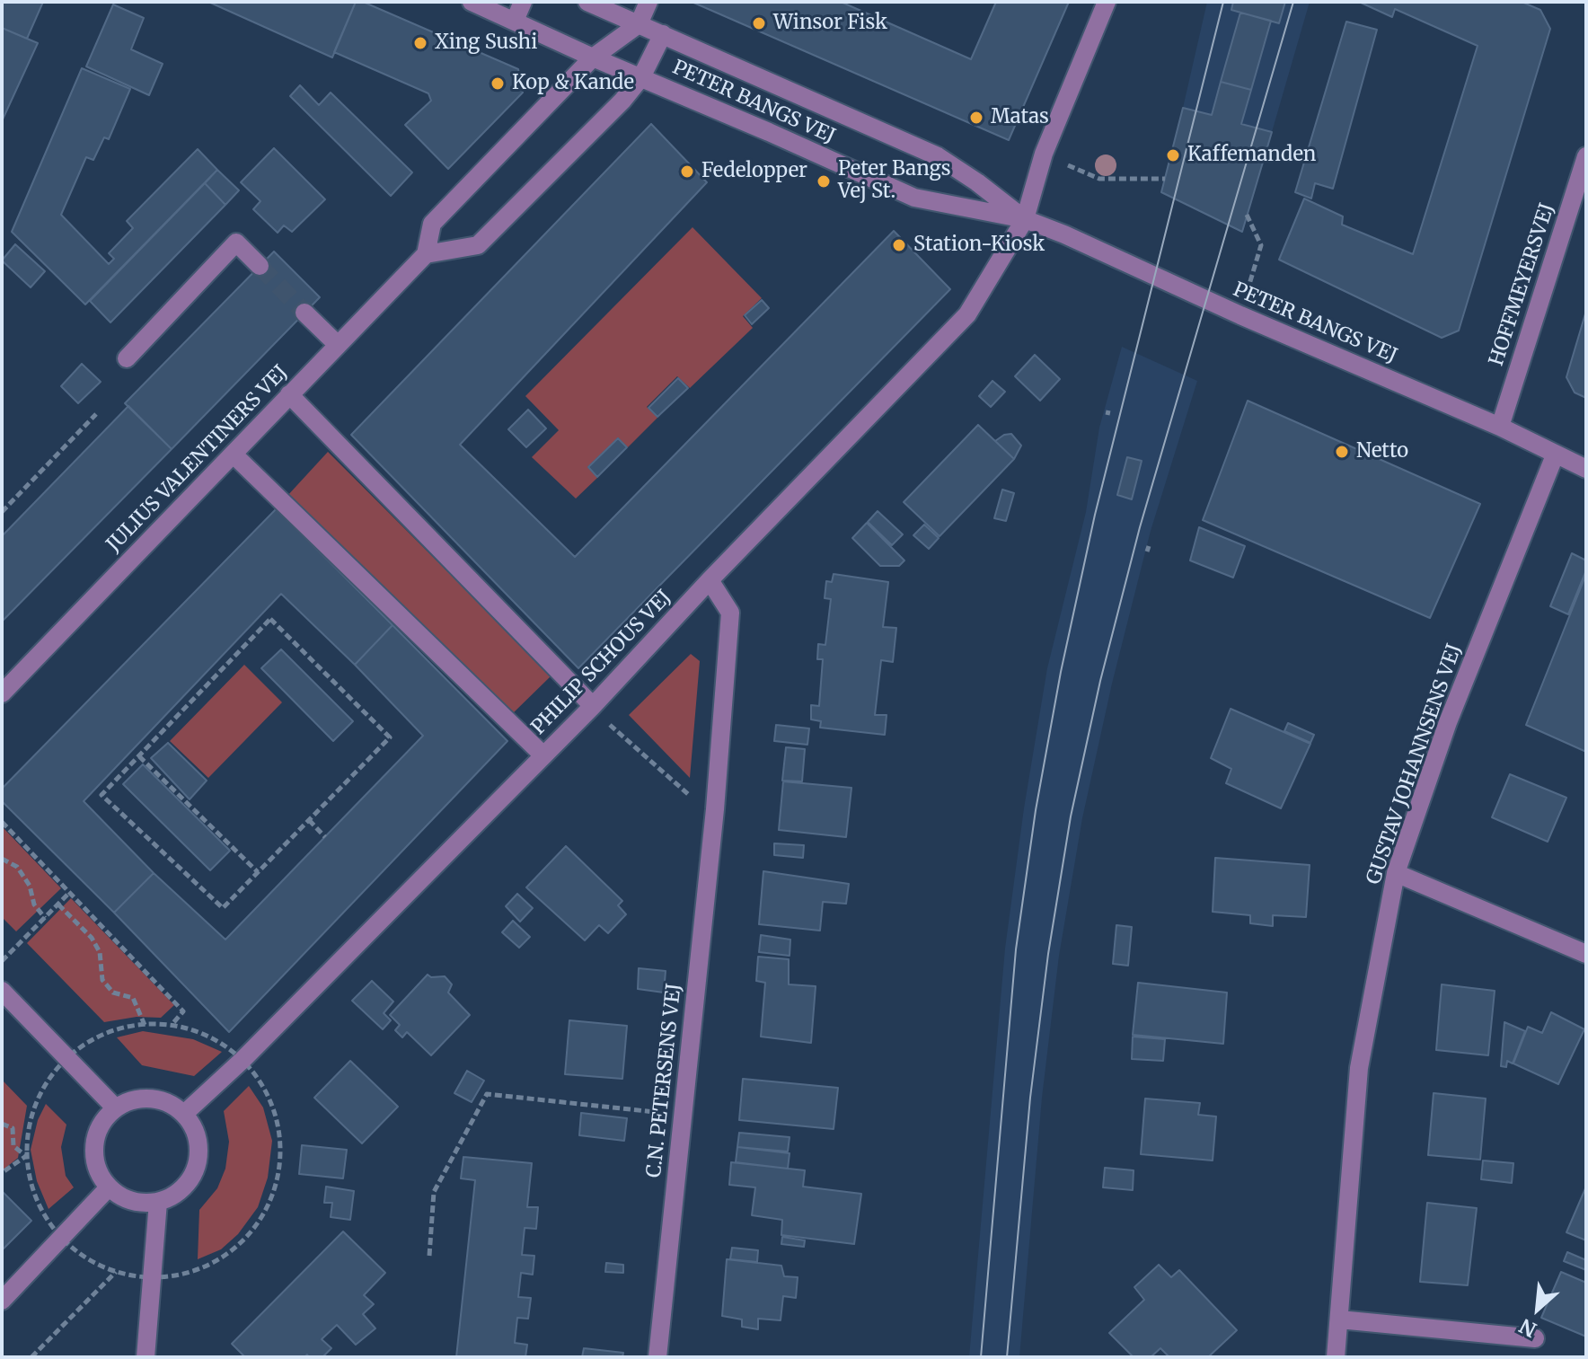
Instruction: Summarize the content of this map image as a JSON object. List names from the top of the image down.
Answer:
{
  "streets": {
    "street": [
      "PETER BANGS VEJ",
      "HOFFMEYERSVEJ",
      "JULIUS VALENTINERS VEJ",
      "PHILIP SCHOUS VEJ",
      "GUSTAV JOHANNSENS VEJ",
      "C.N. PETERSENS VEJ"
    ]
  },
  "crossings": [
    ["PETER BANGS VEJ", "HOFFMEYERSVEJ"],
    ["PETER BANGS VEJ", "JULIUS VALENTINERS VEJ"],
    ["PETER BANGS VEJ", "PHILIP SCHOUS VEJ"],
    ["PETER BANGS VEJ", "GUSTAV JOHANNSENS VEJ"],
    ["PHILIP SCHOUS VEJ", "C.N. PETERSENS VEJ"]
  ],
  "places": [
    "Winsor Fisk",
    "Xing Sushi",
    "Kop & Kande",
    "Matas",
    "Kaffemanden",
    "Fedelopper",
    "Peter Bangs Vej St.",
    "Station-Kiosk",
    "Netto"
  ],
  "north": "bottom left"
}
